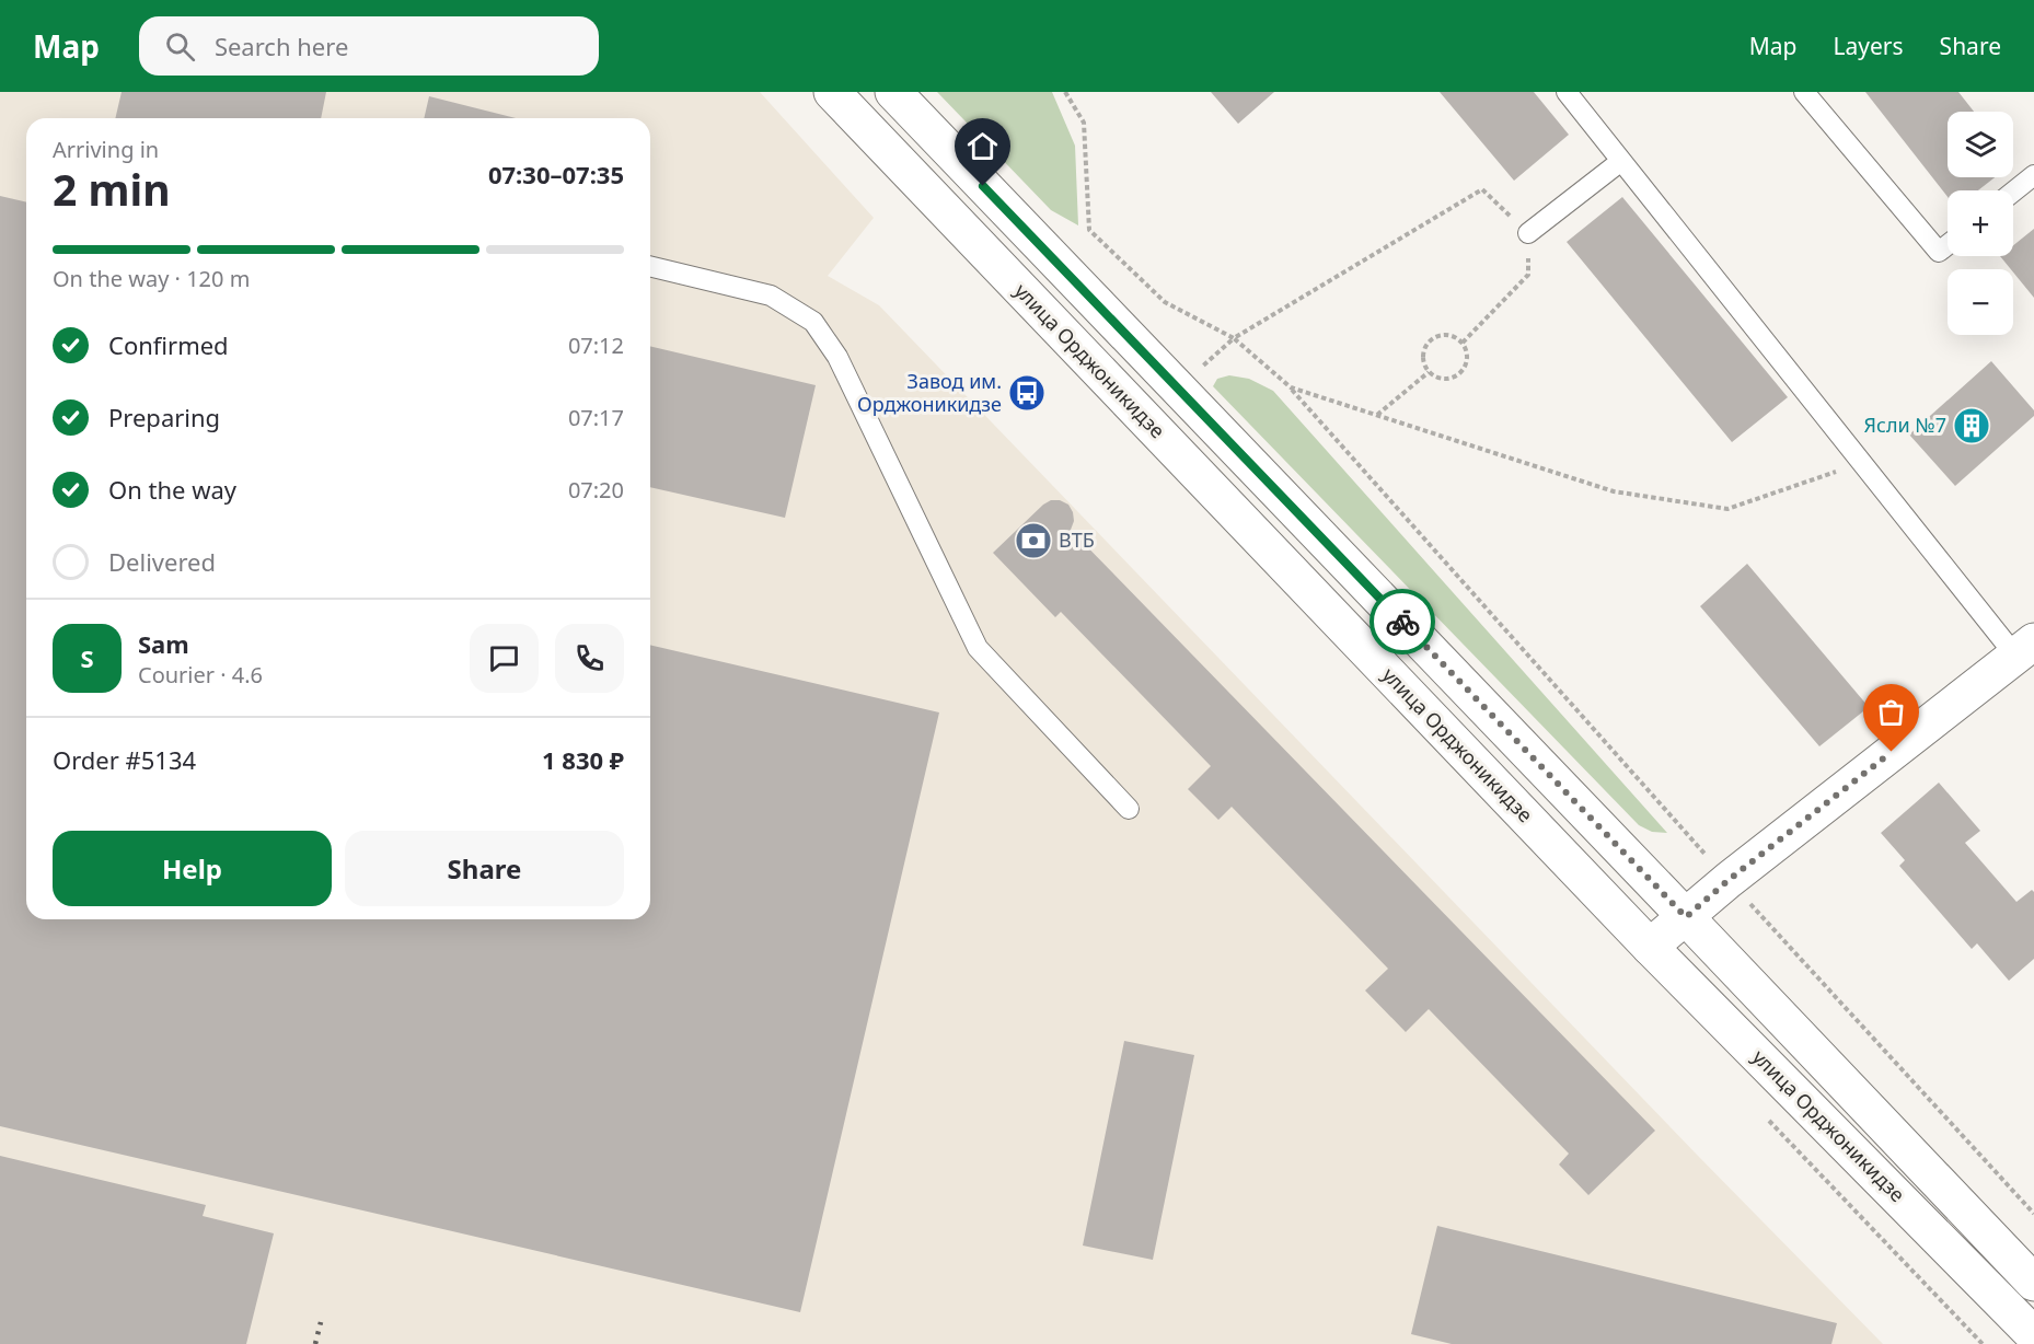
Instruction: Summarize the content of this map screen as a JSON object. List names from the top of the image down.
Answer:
{
  "streets": {
    "main road": ["улица Орджоникидзе"]
  },
  "places": {
    "bus stop": ["Завод им. Орджоникидзе"],
    "building": ["Ясли №7"],
    "bank": ["ВТБ"]
  },
  "page": {
    "header": "Map",
    "search": "Search here",
    "nav": ["Map", "Layers", "Share"],
    "map_buttons": ["+", "−"],
    "heading": ["2 min", "Arriving in", "07:30–07:35"],
    "panel": [
      "Sam",
      "Courier · 4.6",
      "Order #5134",
      "1 830 ₽"
    ],
    "bar": "On the way · 120 m",
    "list": [
      ["Confirmed", "07:12"],
      ["Preparing", "07:17"],
      ["On the way", "07:20"],
      "Delivered"
    ],
    "round": "S",
    "buttons": ["Help", "Share"]
  }
}
